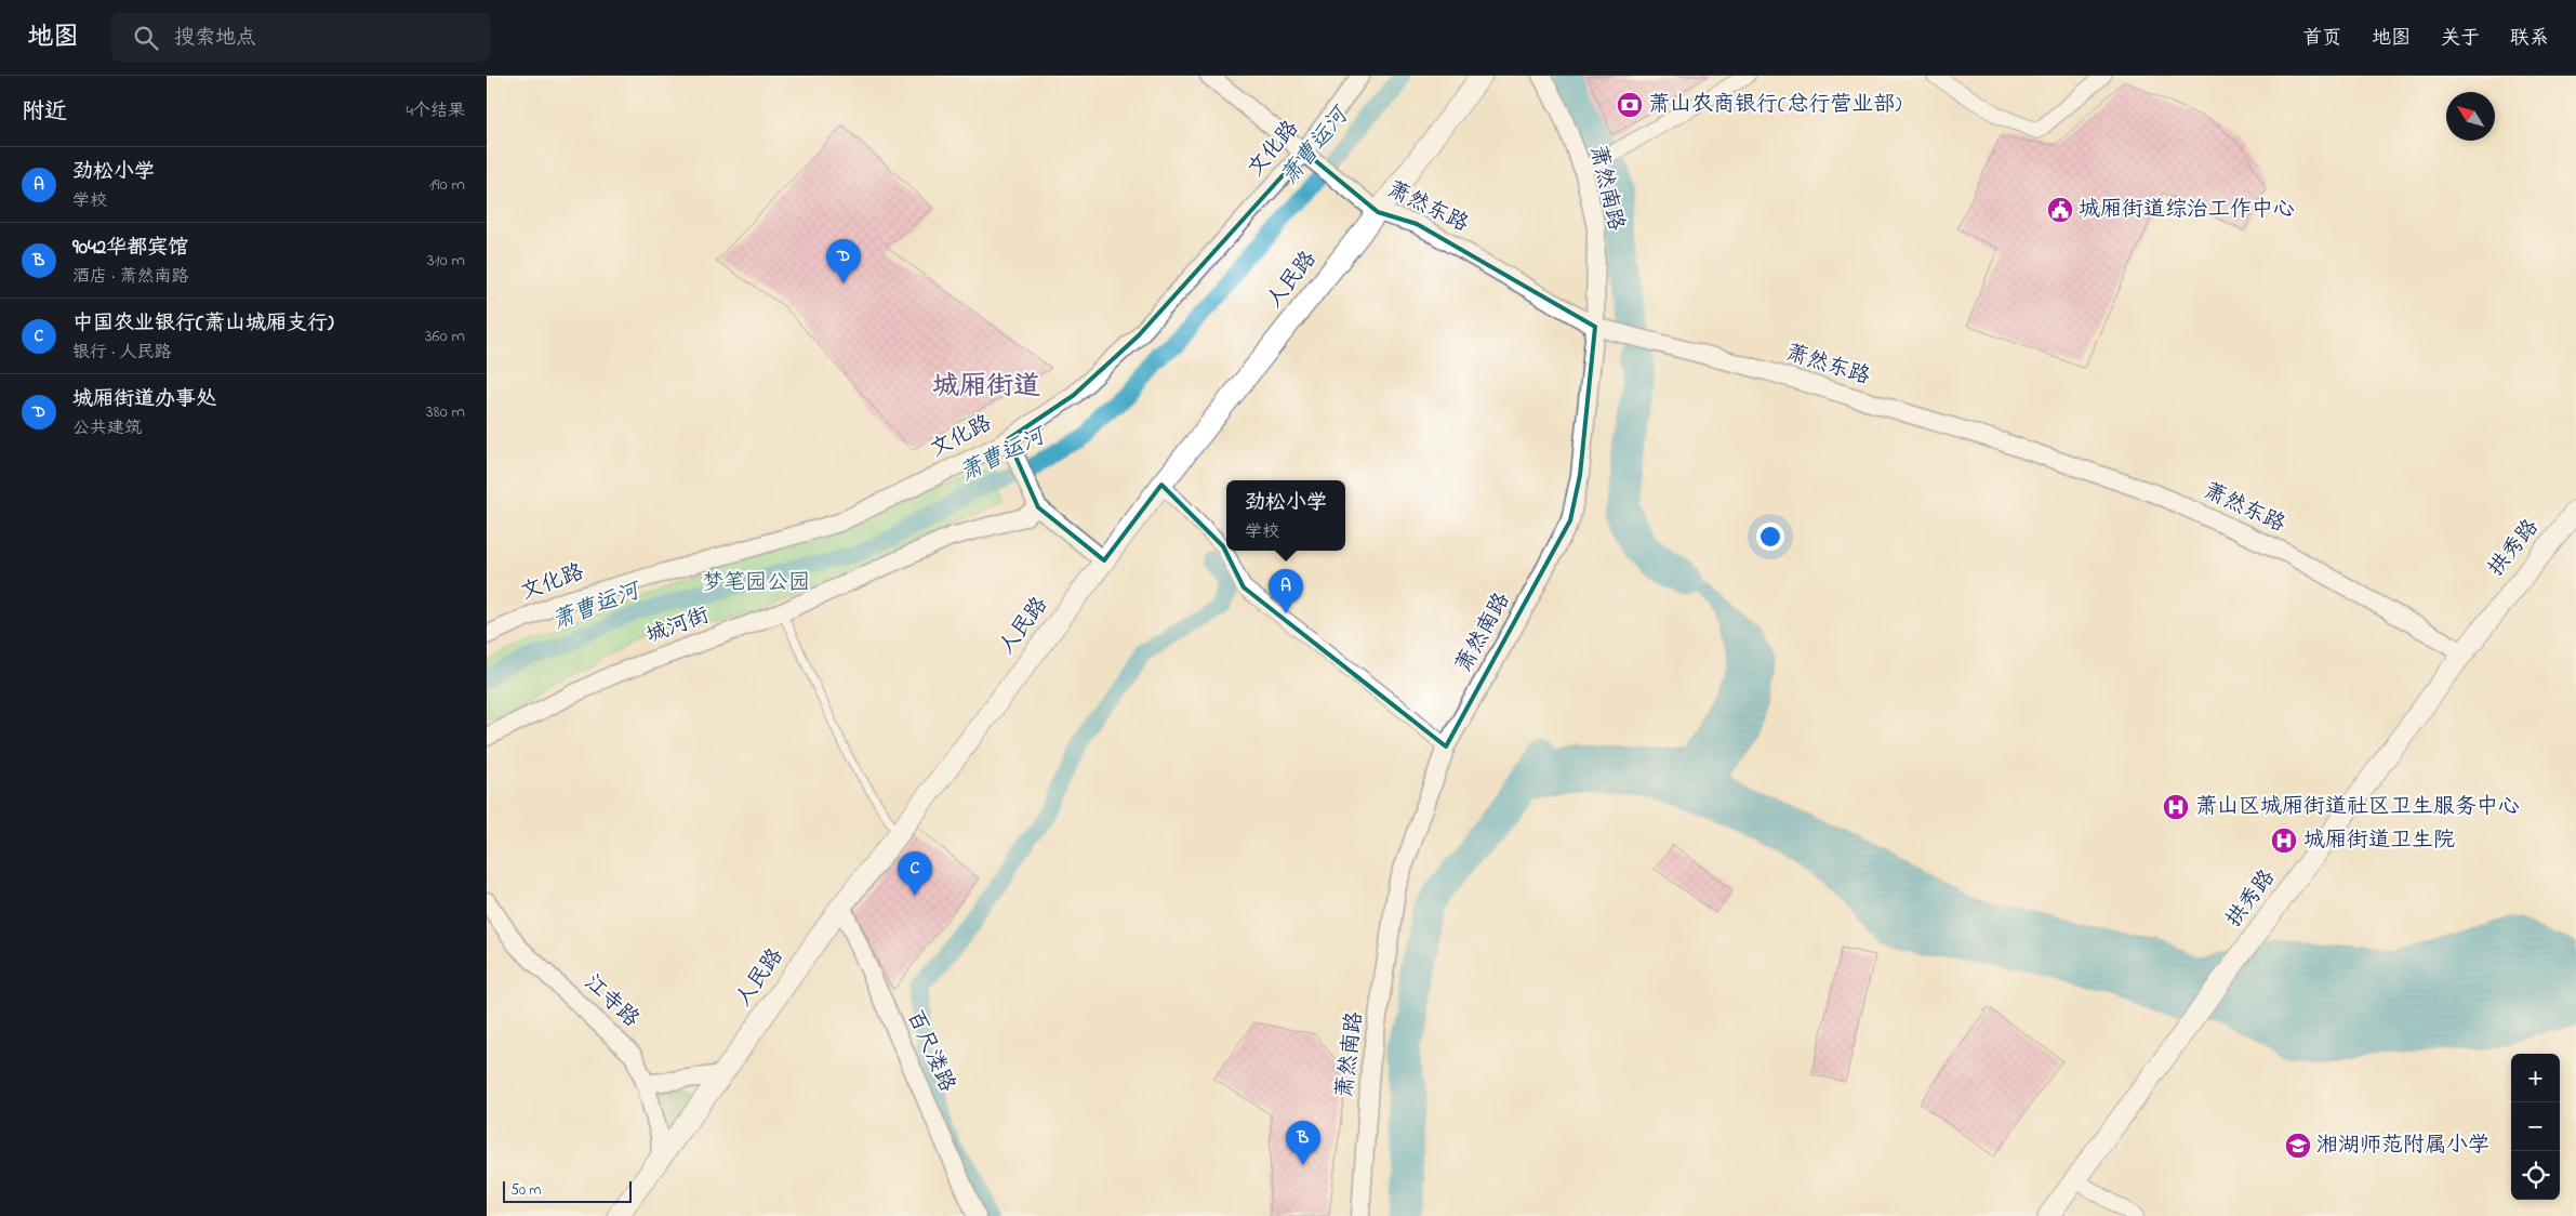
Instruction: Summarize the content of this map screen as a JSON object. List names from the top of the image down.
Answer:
{
  "streets": {
    "main road": ["人民路", "拱秀路"],
    "street": [
      "文化路",
      "萧然南路",
      "萧然东路",
      "城河街",
      "江寺路",
      "百尺溇路"
    ]
  },
  "crossings": [
    ["文化路", "萧然东路"],
    ["萧然南路", "萧然东路"],
    ["萧然东路", "人民路"],
    ["萧然东路", "拱秀路"],
    ["人民路", "江寺路"],
    ["人民路", "百尺溇路"]
  ],
  "districts": ["城厢街道"],
  "water": ["萧曹运河"],
  "parks": ["梦笔园公园"],
  "places": {
    "bank": ["萧山农商银行(总行营业部)"],
    "public building": ["城厢街道综治工作中心"],
    "hospital": ["萧山区城厢街道社区卫生服务中心", "城厢街道卫生院"],
    "school or university": ["湘湖师范附属小学"]
  },
  "scale_bar": "50 m",
  "north": "top left",
  "page": {
    "header": "地图",
    "search": "搜索地点",
    "nav": [
      "首页",
      "地图",
      "关于",
      "联系"
    ],
    "heading": ["附近", "4个结果"],
    "list": [
      {
        "mark": "A",
        "name": "劲松小学",
        "note": "学校",
        "value": "190 m"
      },
      {
        "mark": "B",
        "name": "9042华都宾馆",
        "note": "酒店 · 萧然南路",
        "value": "310 m"
      },
      {
        "mark": "C",
        "name": "中国农业银行(萧山城厢支行)",
        "note": "银行 · 人民路",
        "value": "360 m"
      },
      {
        "mark": "D",
        "name": "城厢街道办事处",
        "note": "公共建筑",
        "value": "380 m"
      }
    ],
    "pins": [
      "D",
      "A",
      "C",
      "B"
    ],
    "popup": ["劲松小学", "学校"],
    "map_buttons": ["+", "−"],
    "scale": "50 m"
  }
}
